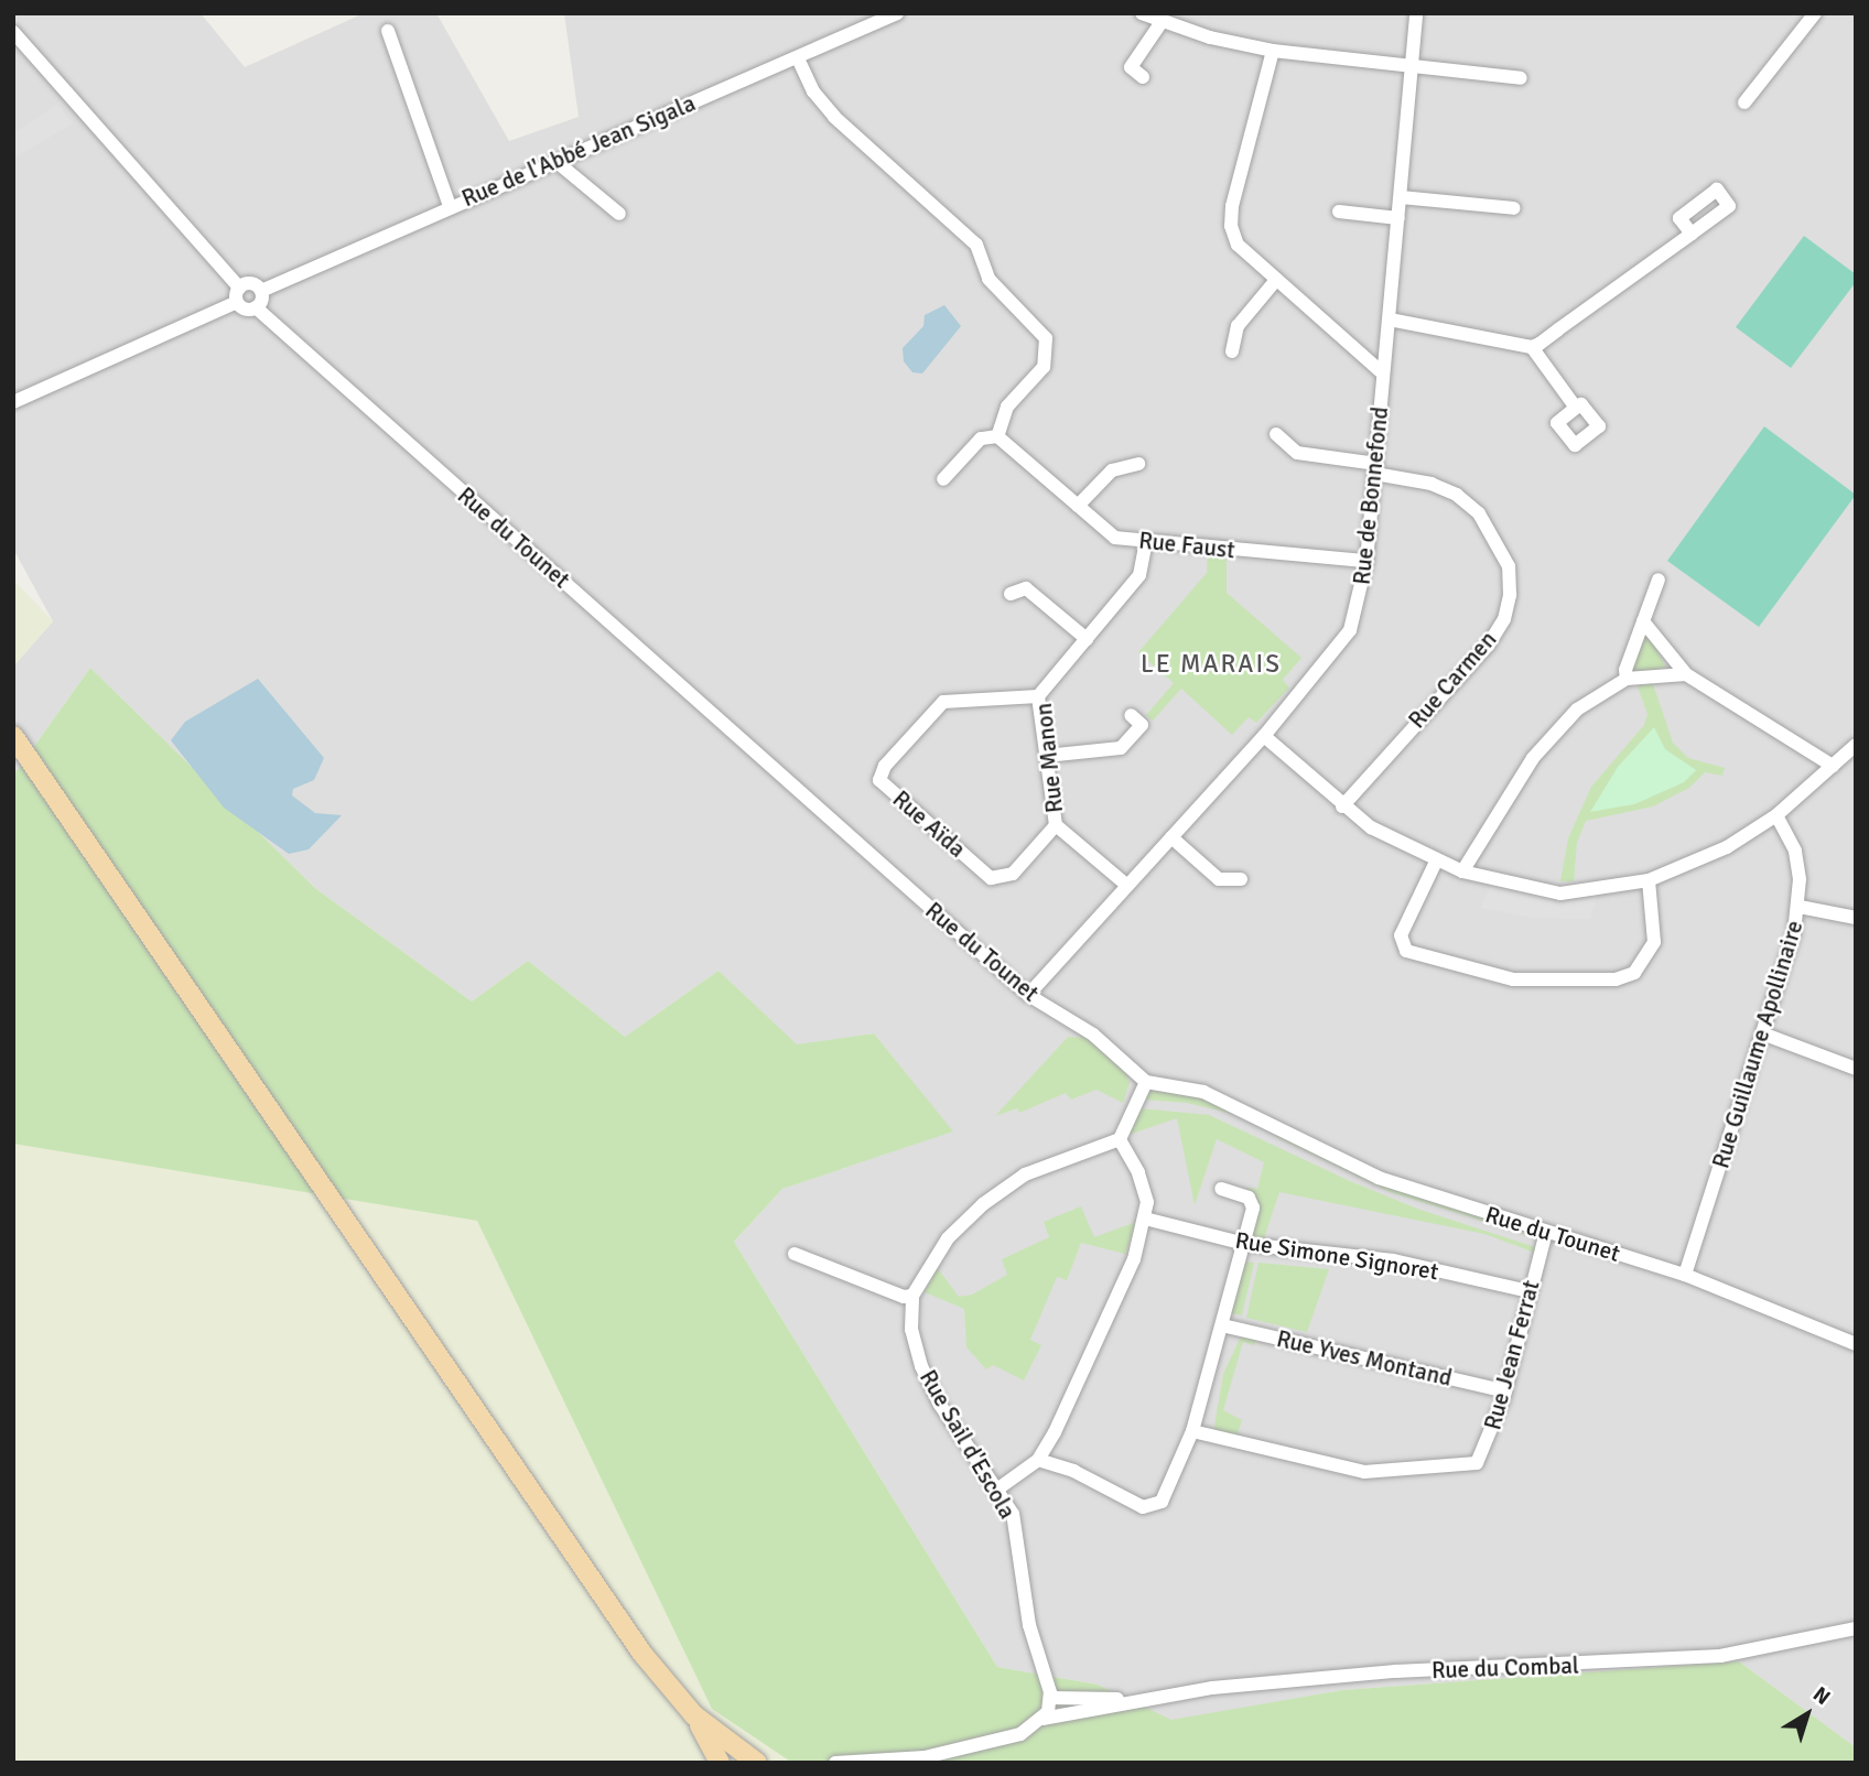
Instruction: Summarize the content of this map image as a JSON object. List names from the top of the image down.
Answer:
{
  "streets": {
    "street": [
      "Rue de l'Abbé Jean Sigala",
      "Rue de Bonnefond",
      "Rue du Tounet",
      "Rue Faust",
      "Rue Carmen",
      "Rue Manon",
      "Rue Aïda",
      "Rue Guillaume Apollinaire",
      "Rue Simone Signoret",
      "Rue Jean Ferrat",
      "Rue Yves Montand",
      "Rue Sail d'Escola",
      "Rue du Combal"
    ]
  },
  "crossings": [
    ["Rue de Bonnefond", "Rue du Tounet"],
    ["Rue de Bonnefond", "Rue Faust"],
    ["Rue de Bonnefond", "Rue Carmen"],
    ["Rue de Bonnefond", "Rue Manon"],
    ["Rue du Tounet", "Rue Guillaume Apollinaire"],
    ["Rue du Tounet", "Rue Jean Ferrat"],
    ["Rue Faust", "Rue Manon"],
    ["Rue Manon", "Rue Aïda"],
    ["Rue Simone Signoret", "Rue Jean Ferrat"],
    ["Rue Jean Ferrat", "Rue Yves Montand"],
    ["Rue Sail d'Escola", "Rue du Combal"]
  ],
  "districts": ["LE MARAIS"],
  "north": "top right"
}
